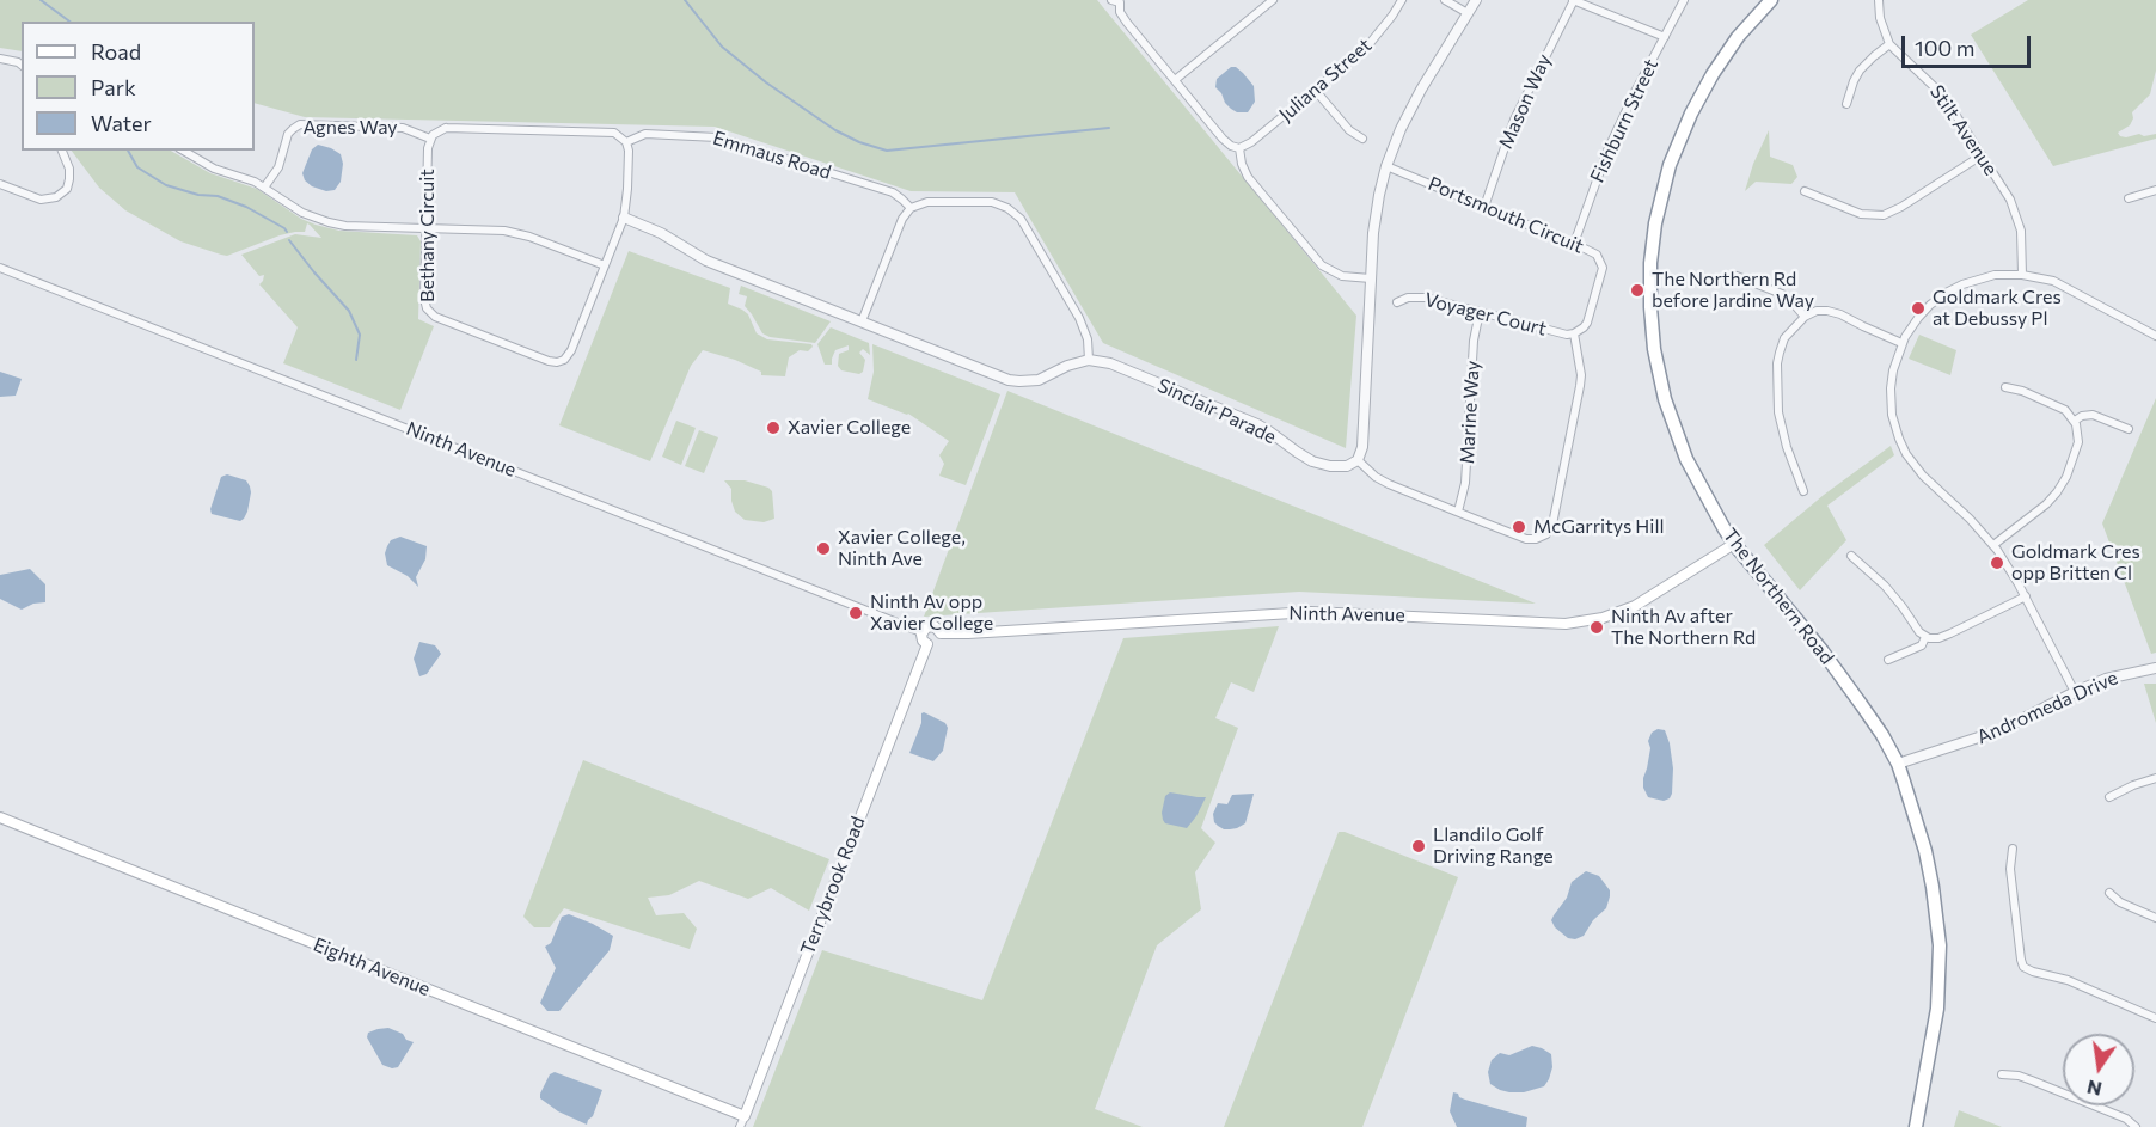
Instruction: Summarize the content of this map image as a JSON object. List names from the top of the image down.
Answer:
{
  "streets": {
    "highway": ["The Northern Road"],
    "main road": ["Ninth Avenue", "Terrybrook Road", "Eighth Avenue"],
    "street": [
      "Juliana Street",
      "Mason Way",
      "Fishburn Street",
      "Agnes Way",
      "Stilt Avenue",
      "Emmaus Road",
      "Portsmouth Circuit",
      "Bethany Circuit",
      "Voyager Court",
      "Sinclair Parade",
      "Marine Way",
      "Andromeda Drive"
    ]
  },
  "crossings": [
    ["Mason Way", "Portsmouth Circuit"],
    ["Fishburn Street", "Portsmouth Circuit"],
    ["Agnes Way", "Bethany Circuit"],
    ["Emmaus Road", "Bethany Circuit"],
    ["Portsmouth Circuit", "Voyager Court"],
    ["Voyager Court", "Marine Way"],
    ["Ninth Avenue", "The Northern Road"],
    ["Ninth Avenue", "Terrybrook Road"],
    ["The Northern Road", "Andromeda Drive"],
    ["Terrybrook Road", "Eighth Avenue"]
  ],
  "places": [
    "The Northern Rd before Jardine Way",
    "Goldmark Cres at Debussy Pl",
    "Xavier College",
    "McGarritys Hill",
    "Xavier College, Ninth Ave",
    "Goldmark Cres opp Britten Cl",
    "Ninth Av opp Xavier College",
    "Ninth Av after The Northern Rd",
    "Llandilo Golf Driving Range"
  ],
  "legend": ["Road", "Park", "Water"],
  "scale_bar": "100 m",
  "north": "bottom"
}
